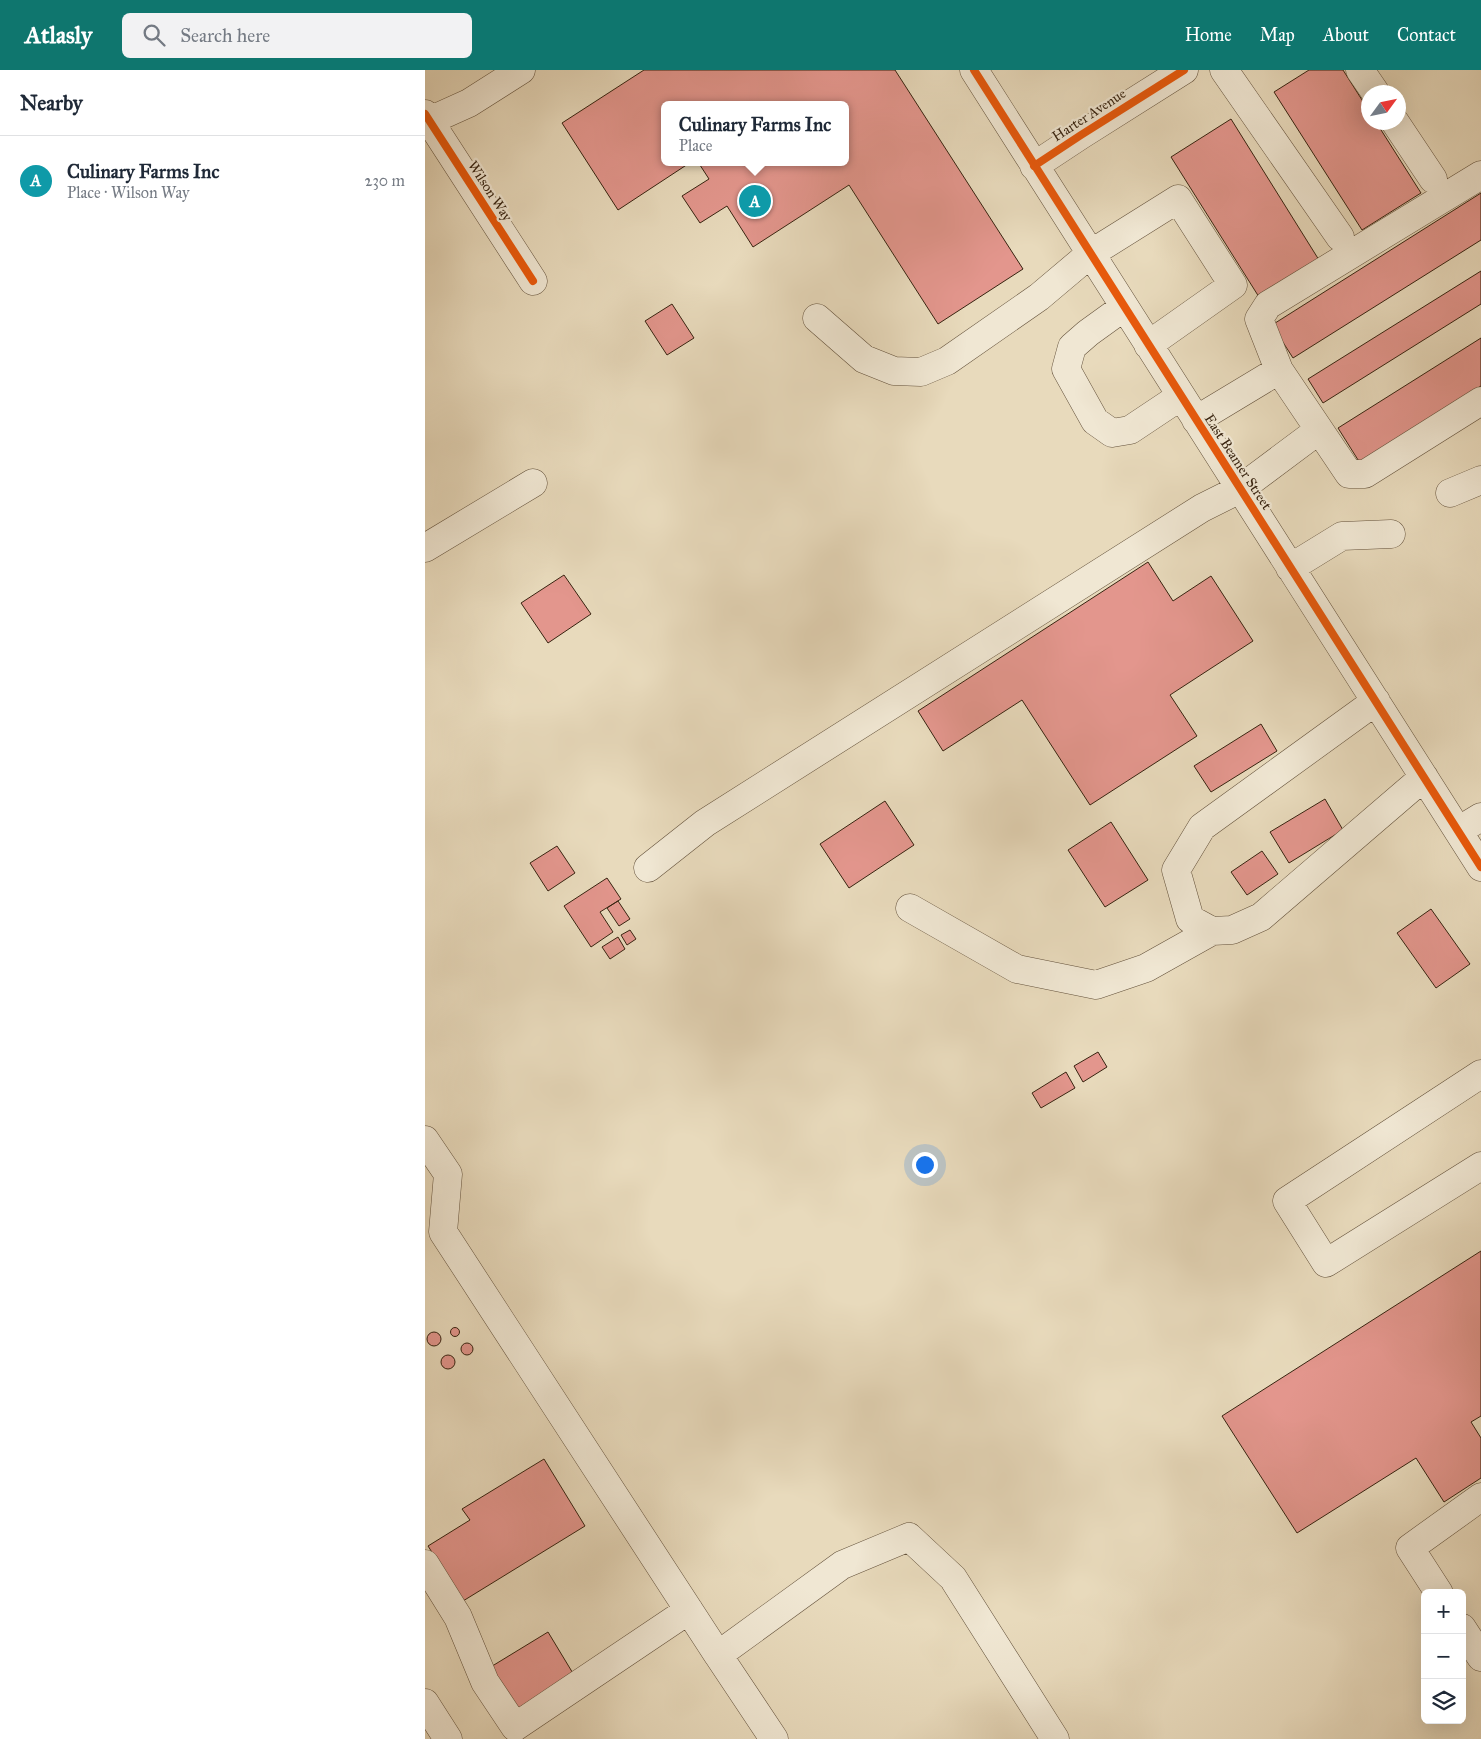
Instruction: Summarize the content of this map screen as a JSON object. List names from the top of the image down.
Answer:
{
  "streets": {
    "street": ["Harter Avenue", "Wilson Way", "East Beamer Street"]
  },
  "crossings": [
    ["Harter Avenue", "East Beamer Street"]
  ],
  "north": "top right",
  "page": {
    "header": "Atlasly",
    "search": "Search here",
    "nav": [
      "Home",
      "Map",
      "About",
      "Contact"
    ],
    "heading": "Nearby",
    "popup": ["Culinary Farms Inc", "Place"],
    "list": [
      {
        "mark": "A",
        "name": "Culinary Farms Inc",
        "note": "Place · Wilson Way",
        "value": "230 m"
      }
    ],
    "pins": "A",
    "map_buttons": ["+", "−"]
  }
}
